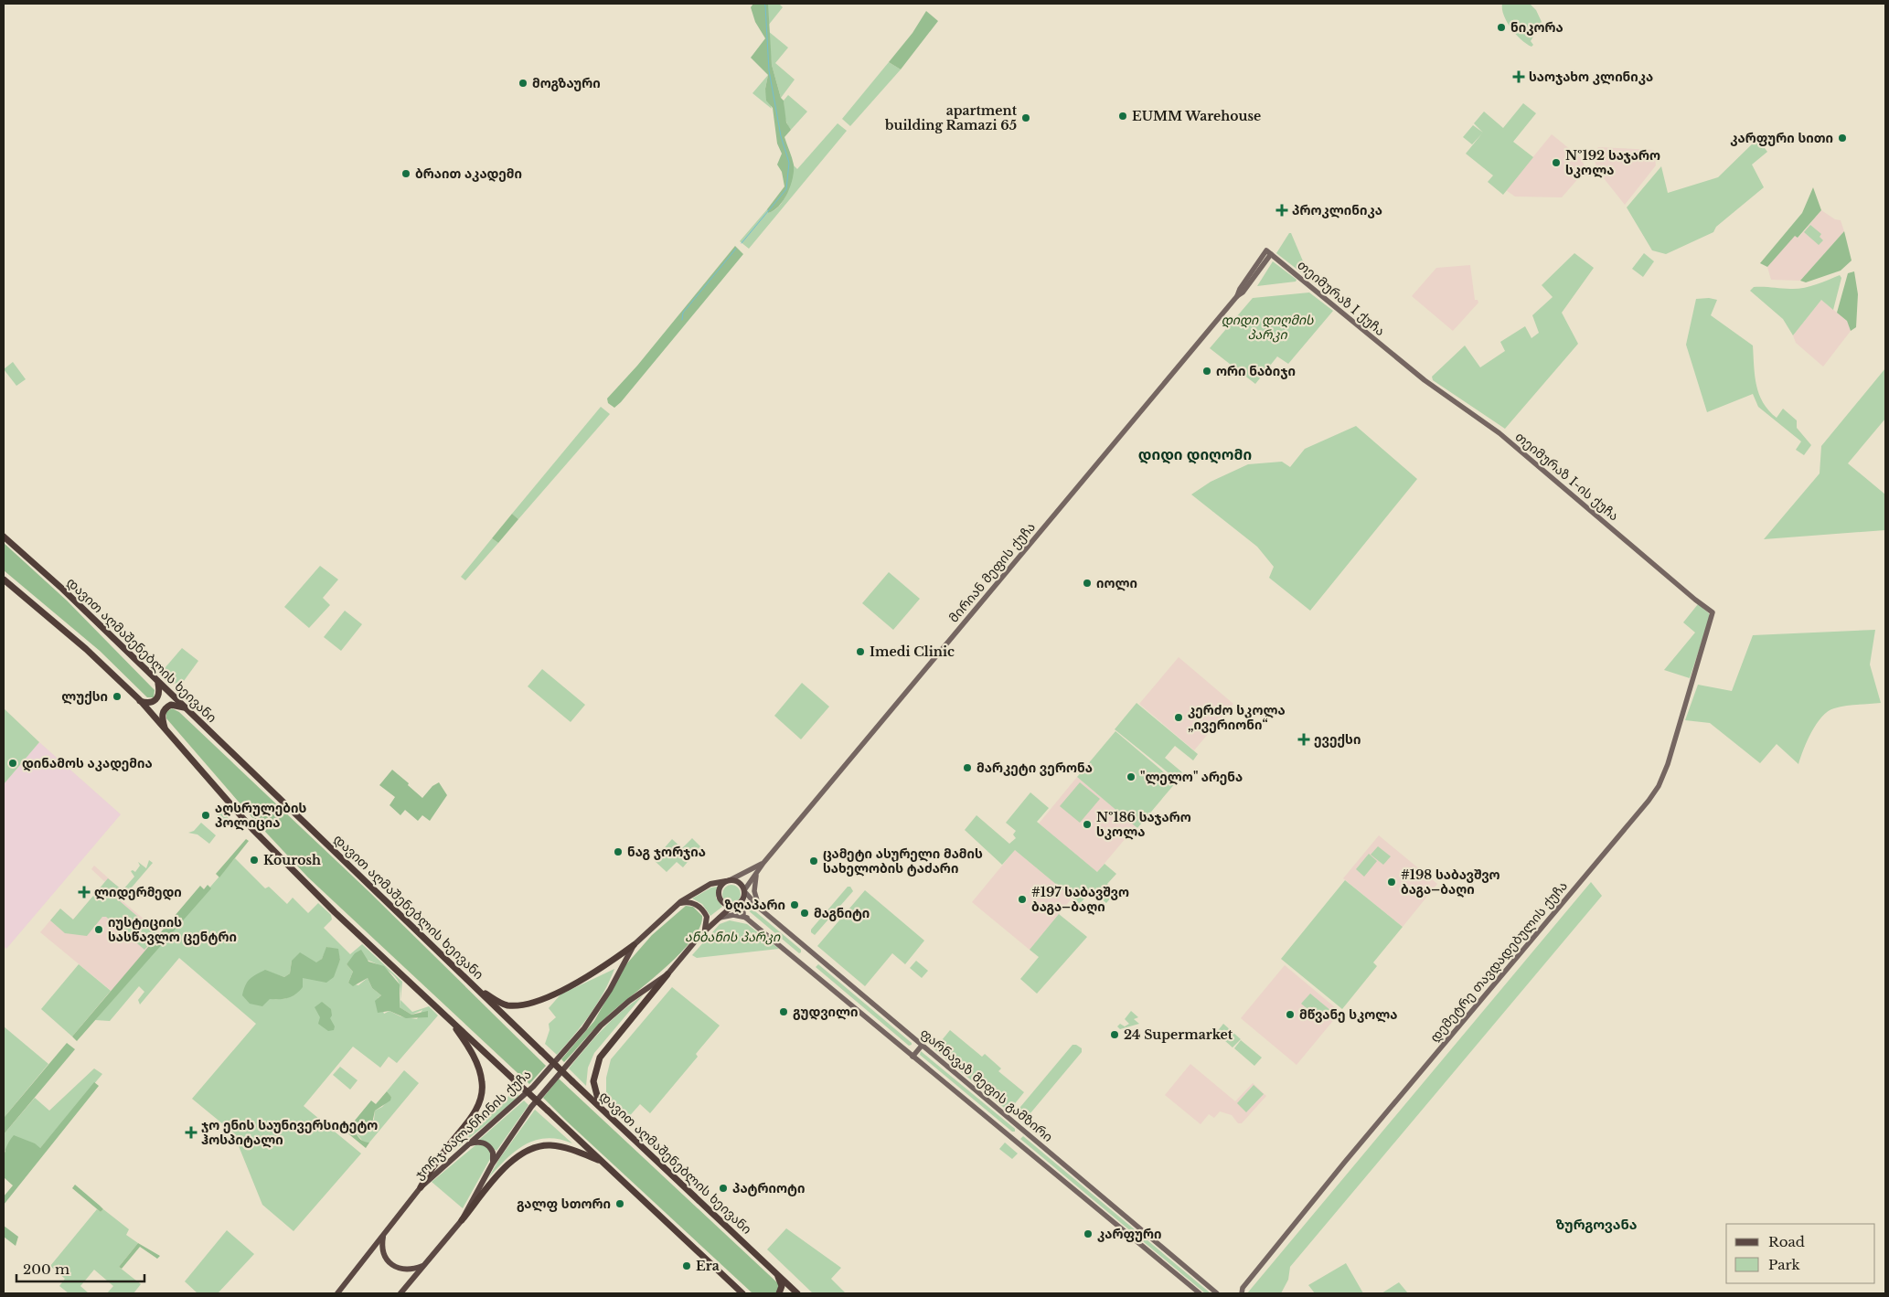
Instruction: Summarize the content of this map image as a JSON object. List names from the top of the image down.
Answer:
{
  "streets": {
    "highway": ["დავით აღმაშენებლის ხეივანი"],
    "main road": [
      "თეიმურაზ I ქუჩა",
      "თეიმურაზ I-ის ქუჩა",
      "მირიან მეფის ქუჩა",
      "დემეტრე თავდადებულის ქუჩა",
      "ფარნავაზ მეფის გამზირი",
      "ჯორჯ ბალანჩინის ქუჩა"
    ]
  },
  "crossings": [
    ["თეიმურაზ I ქუჩა", "თეიმურაზ I-ის ქუჩა"],
    ["თეიმურაზ I ქუჩა", "მირიან მეფის ქუჩა"],
    ["თეიმურაზ I-ის ქუჩა", "დემეტრე თავდადებულის ქუჩა"],
    ["მირიან მეფის ქუჩა", "ფარნავაზ მეფის გამზირი"],
    ["მირიან მეფის ქუჩა", "ჯორჯ ბალანჩინის ქუჩა"]
  ],
  "districts": ["დიდი დიღომი", "ზურგოვანა"],
  "parks": ["დიდი დიღმის პარკი", "ანბანის პარკი"],
  "places": {
    "other": [
      "ნიკორა",
      "მოგზაური",
      "EUMM Warehouse",
      "apartment building Ramazi 65",
      "კარფური სითი",
      "№192 საჯარო სკოლა",
      "ბრაით აკადემი",
      "ორი ნაბიჯი",
      "იოლი",
      "Imedi Clinic",
      "ლუქსი",
      "კერძო სკოლა „ივერიონი“",
      "დინამოს აკადემია",
      "მარკეტი ვერონა",
      "\"ლელო\" არენა",
      "აღსრულების პოლიცია",
      "№186 საჯარო სკოლა",
      "ნაგ ჯორჯია",
      "Kourosh",
      "ცამეტი ასურელი მამის სახელობის ტაძარი",
      "#198 საბავშვო ბაგა–ბაღი",
      "#197 საბავშვო ბაგა–ბაღი",
      "ზღაპარი",
      "მაგნიტი",
      "იუსტიციის სასწავლო ცენტრი",
      "გუდვილი",
      "მწვანე სკოლა",
      "24 Supermarket",
      "პატრიოტი",
      "გალფ სთორი",
      "კარფური",
      "Era"
    ],
    "health": [
      "საოჯახო კლინიკა",
      "პროკლინიკა",
      "ევექსი",
      "ლიდერმედი",
      "ჯო ენის საუნივერსიტეტო ჰოსპიტალი"
    ]
  },
  "legend": ["Road", "Park"],
  "scale_bar": "200 m"
}
